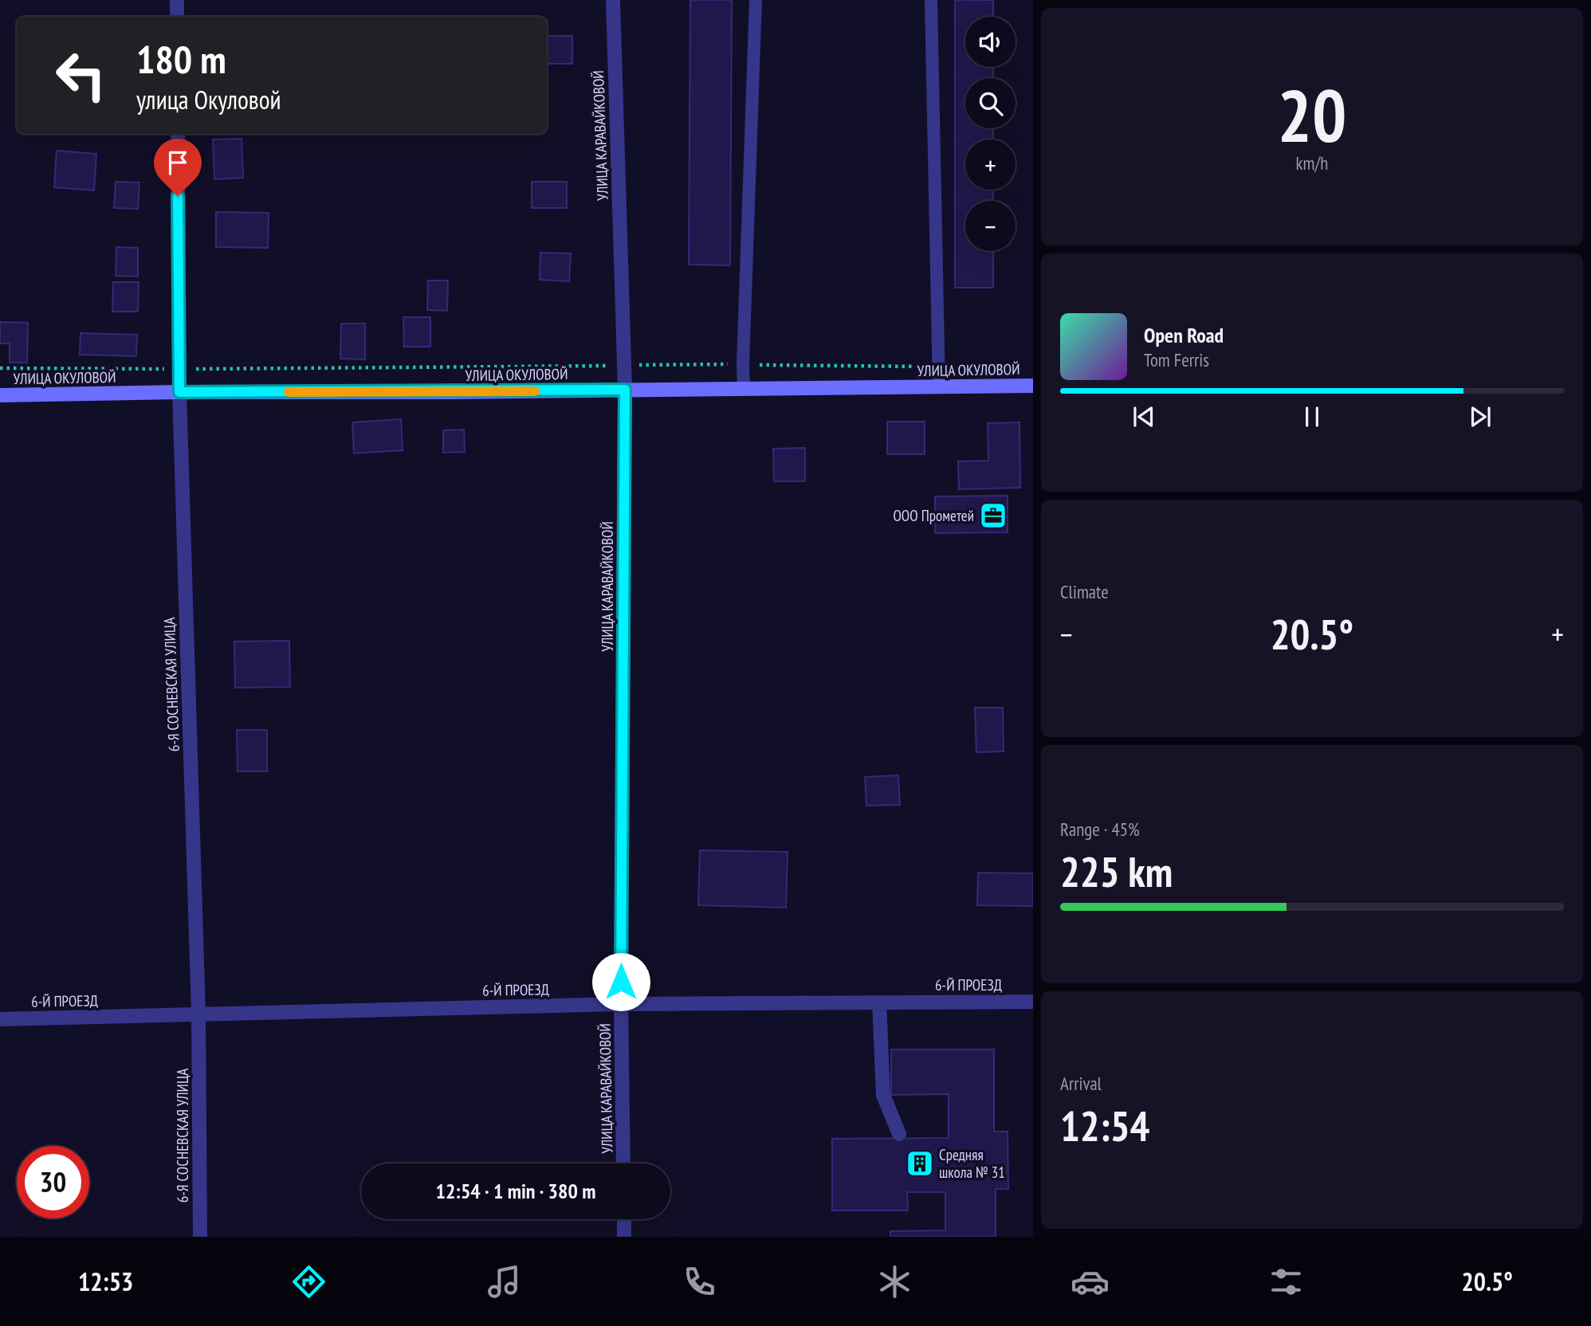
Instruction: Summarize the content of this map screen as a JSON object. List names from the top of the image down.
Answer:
{
  "streets": {
    "main road": ["УЛИЦА ОКУЛОВОЙ"],
    "street": ["УЛИЦА КАРАВАЙКОВОЙ", "6-Я СОСНЕВСКАЯ УЛИЦА", "6-Й ПРОЕЗД"]
  },
  "crossings": [
    ["УЛИЦА КАРАВАЙКОВОЙ", "УЛИЦА ОКУЛОВОЙ"],
    ["УЛИЦА КАРАВАЙКОВОЙ", "6-Й ПРОЕЗД"],
    ["УЛИЦА ОКУЛОВОЙ", "6-Я СОСНЕВСКАЯ УЛИЦА"],
    ["6-Я СОСНЕВСКАЯ УЛИЦА", "6-Й ПРОЕЗД"]
  ],
  "places": {
    "office": ["ООО Прометей"],
    "building": ["Средняя школа № 31"]
  },
  "page": {
    "tile": [
      ["20", "km/h"],
      "Climate",
      ["Range · 45%", "225 km"],
      ["Arrival", "12:54"]
    ],
    "map_buttons": ["+", "−"],
    "turn": ["180 m", "улица Окуловой"],
    "song": ["Open Road", "Tom Ferris"],
    "heat": ["−", "20.5°", "+"],
    "limit": "30",
    "trip": "12:54 · 1 min · 380 m",
    "tabs": ["12:53", "20.5°"]
  }
}
